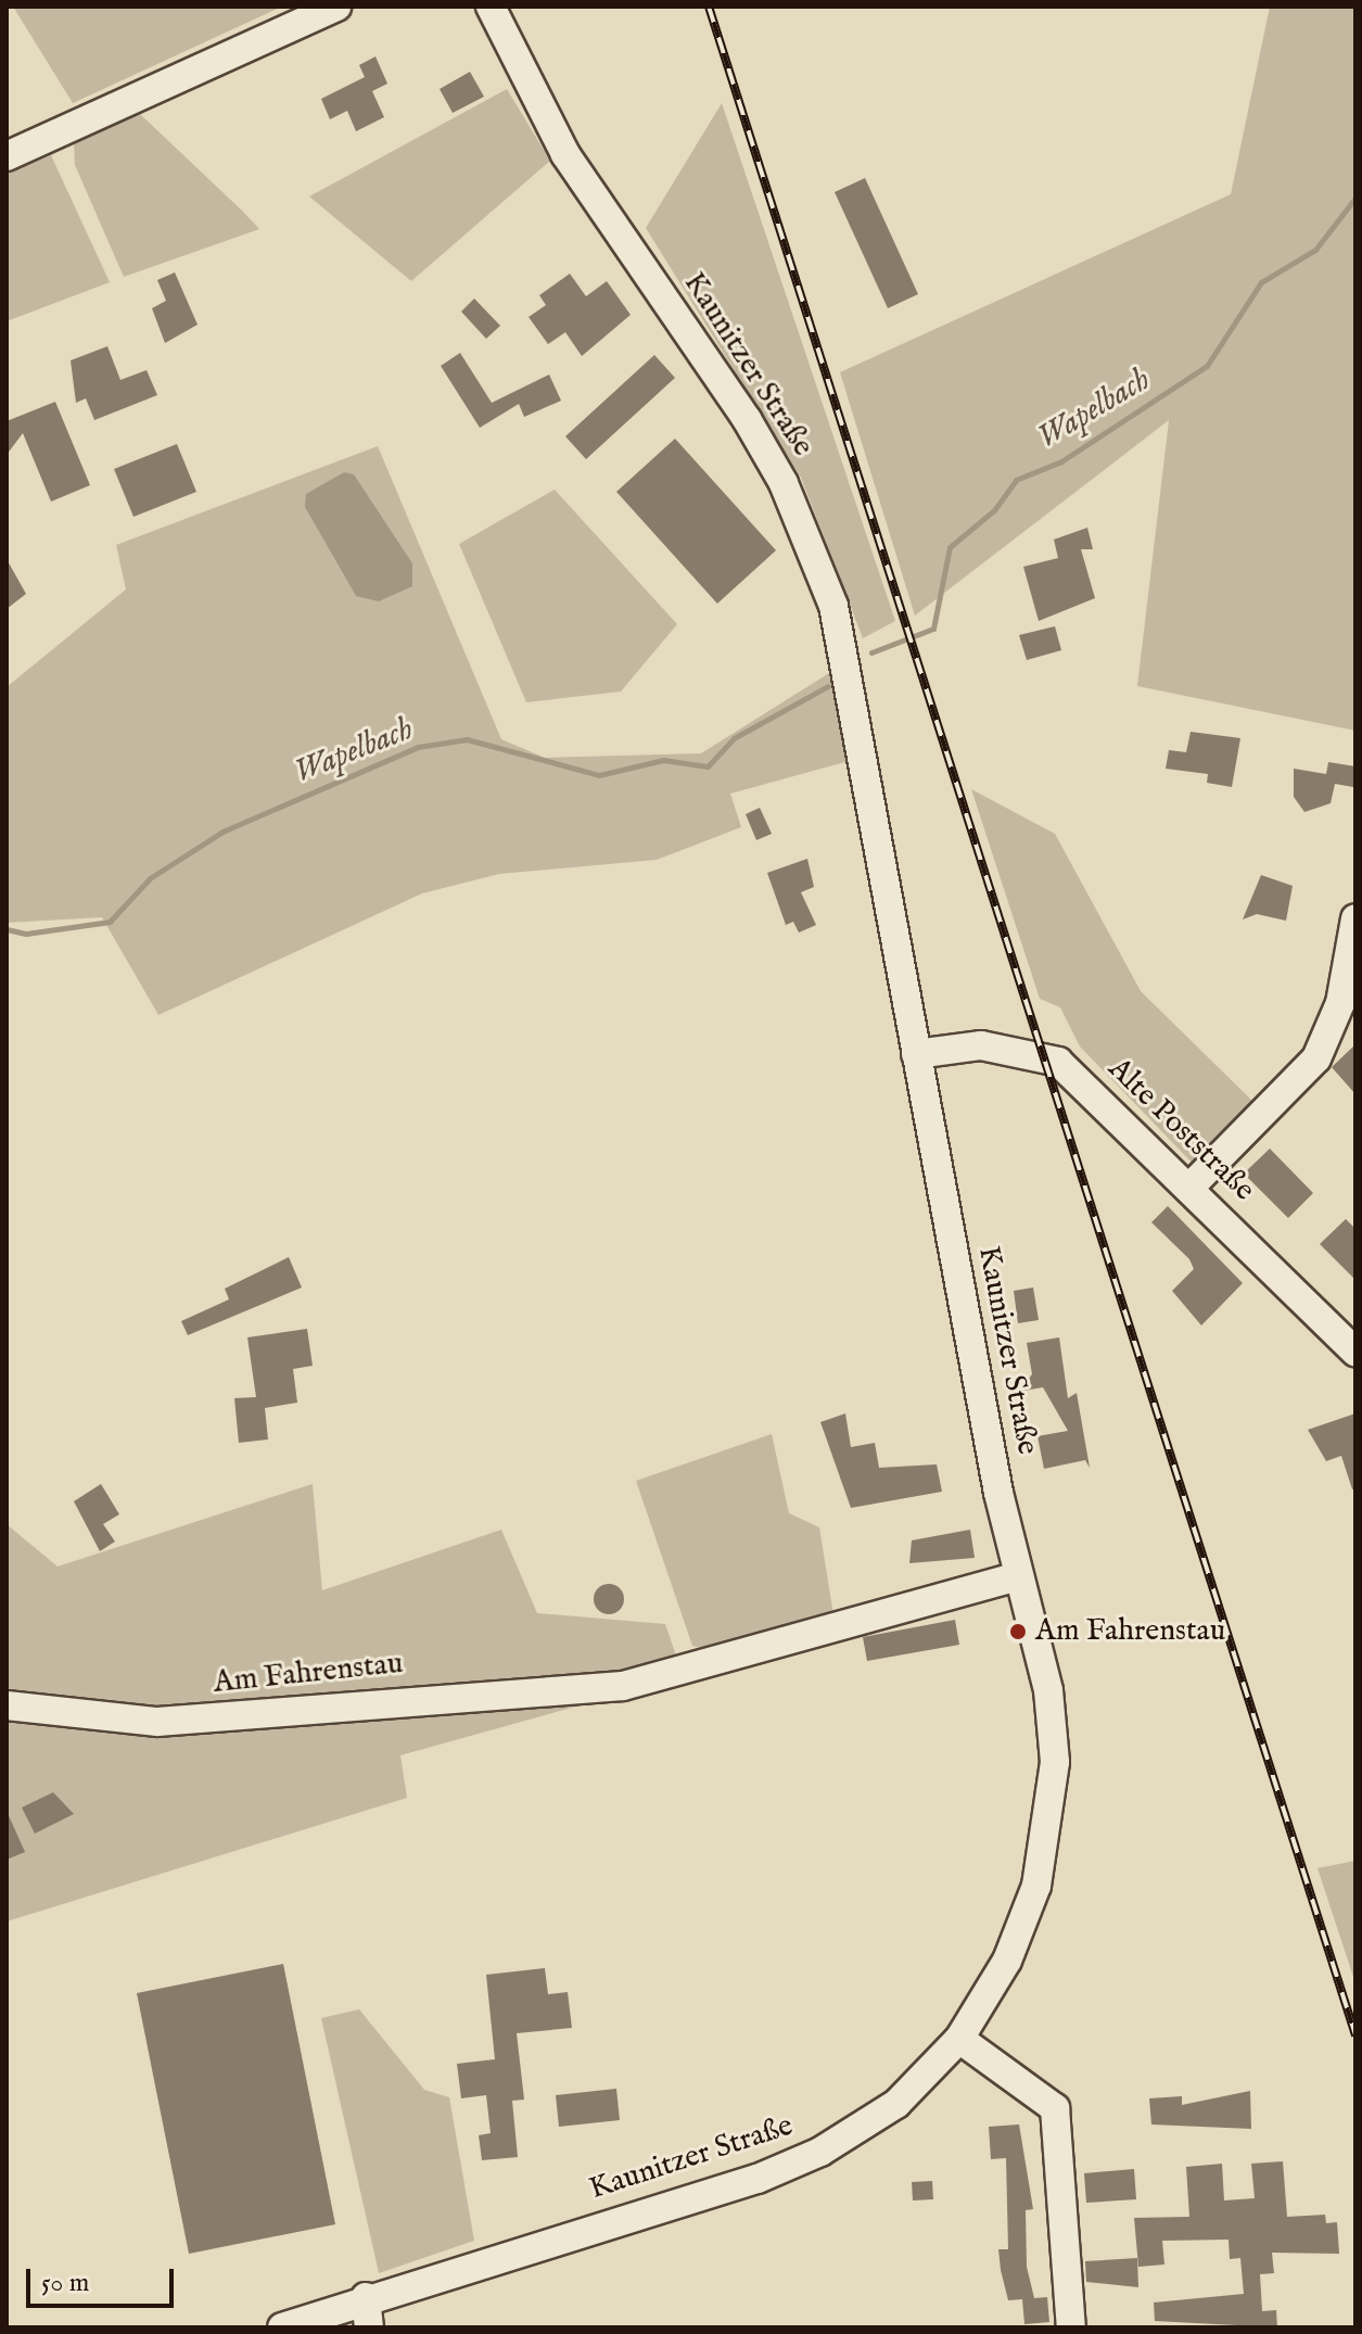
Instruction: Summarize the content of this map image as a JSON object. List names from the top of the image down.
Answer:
{
  "streets": {
    "street": ["Kaunitzer Straße", "Alte Poststraße", "Am Fahrenstau"]
  },
  "crossings": [
    ["Kaunitzer Straße", "Alte Poststraße"],
    ["Kaunitzer Straße", "Am Fahrenstau"]
  ],
  "water": ["Wapelbach"],
  "places": ["Am Fahrenstau"],
  "scale_bar": "50 m"
}
